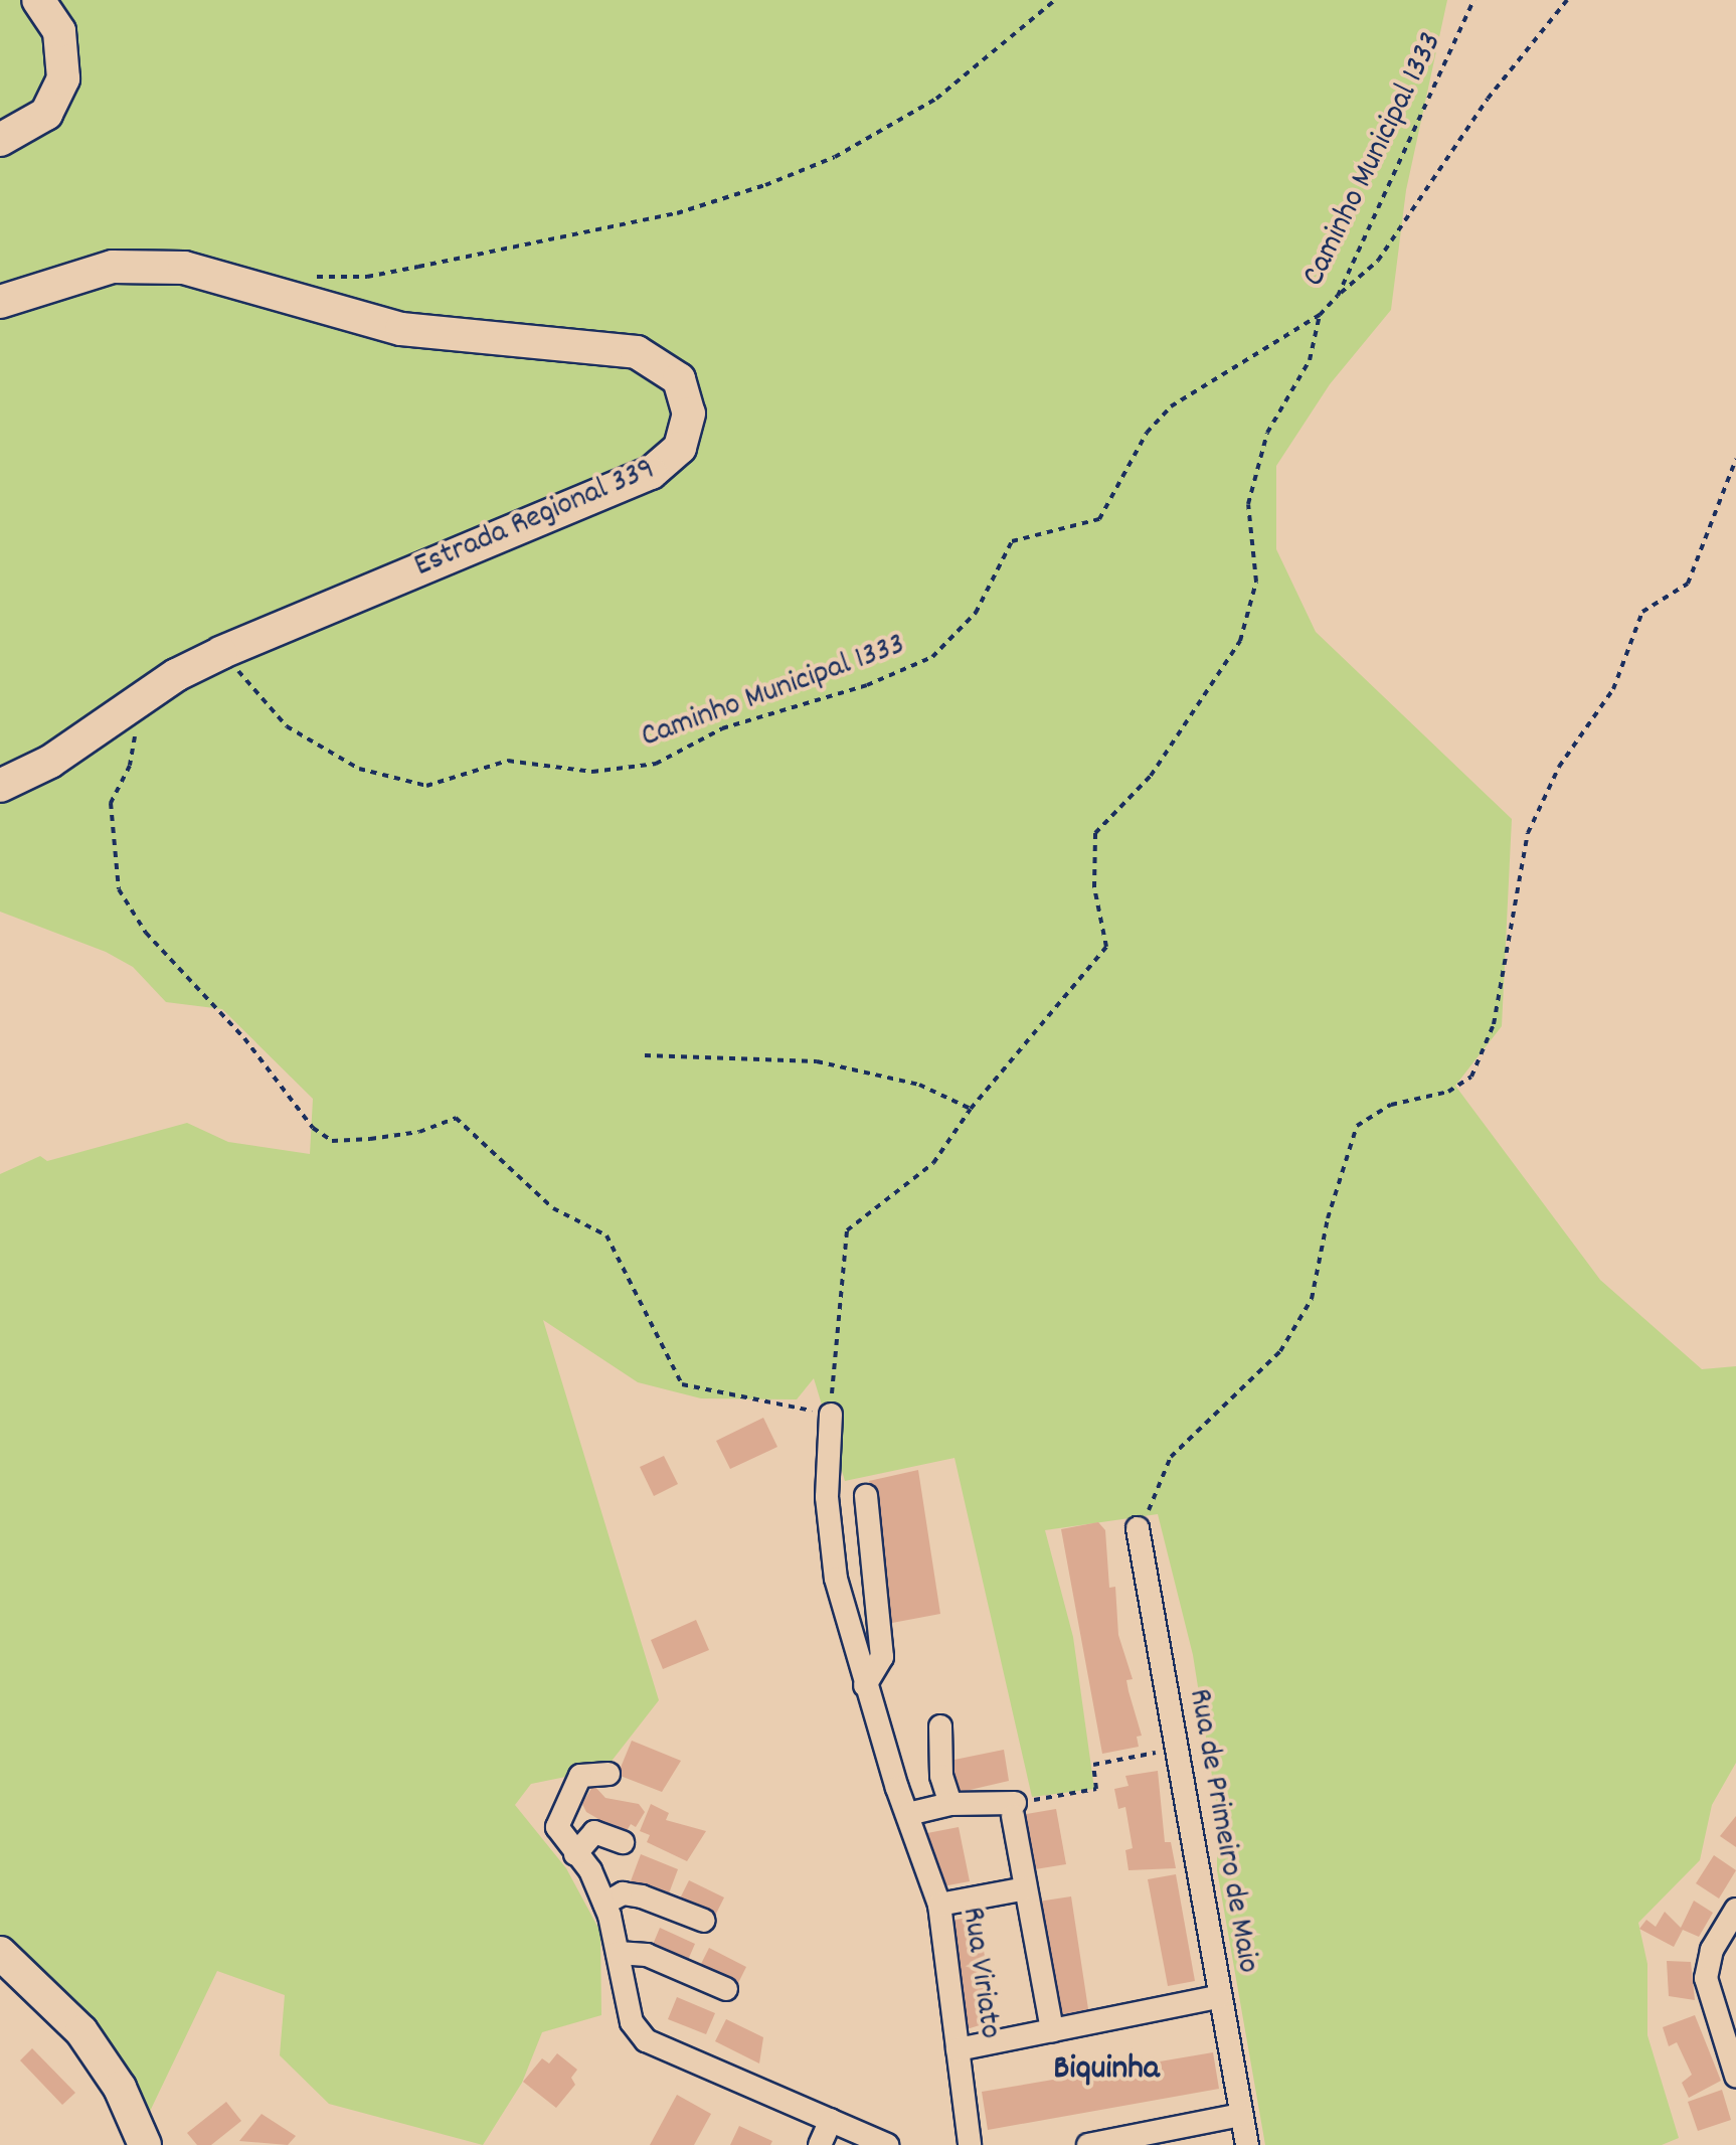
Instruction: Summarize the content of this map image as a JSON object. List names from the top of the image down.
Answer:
{
  "streets": {
    "main road": ["Estrada Regional 339"],
    "street": ["Rua de Primeiro de Maio", "Rua Viriato"],
    "path": ["Caminho Municipal 1333"]
  },
  "crossings": [
    ["Caminho Municipal 1333", "Estrada Regional 339"]
  ],
  "districts": ["Biquinha"]
}
